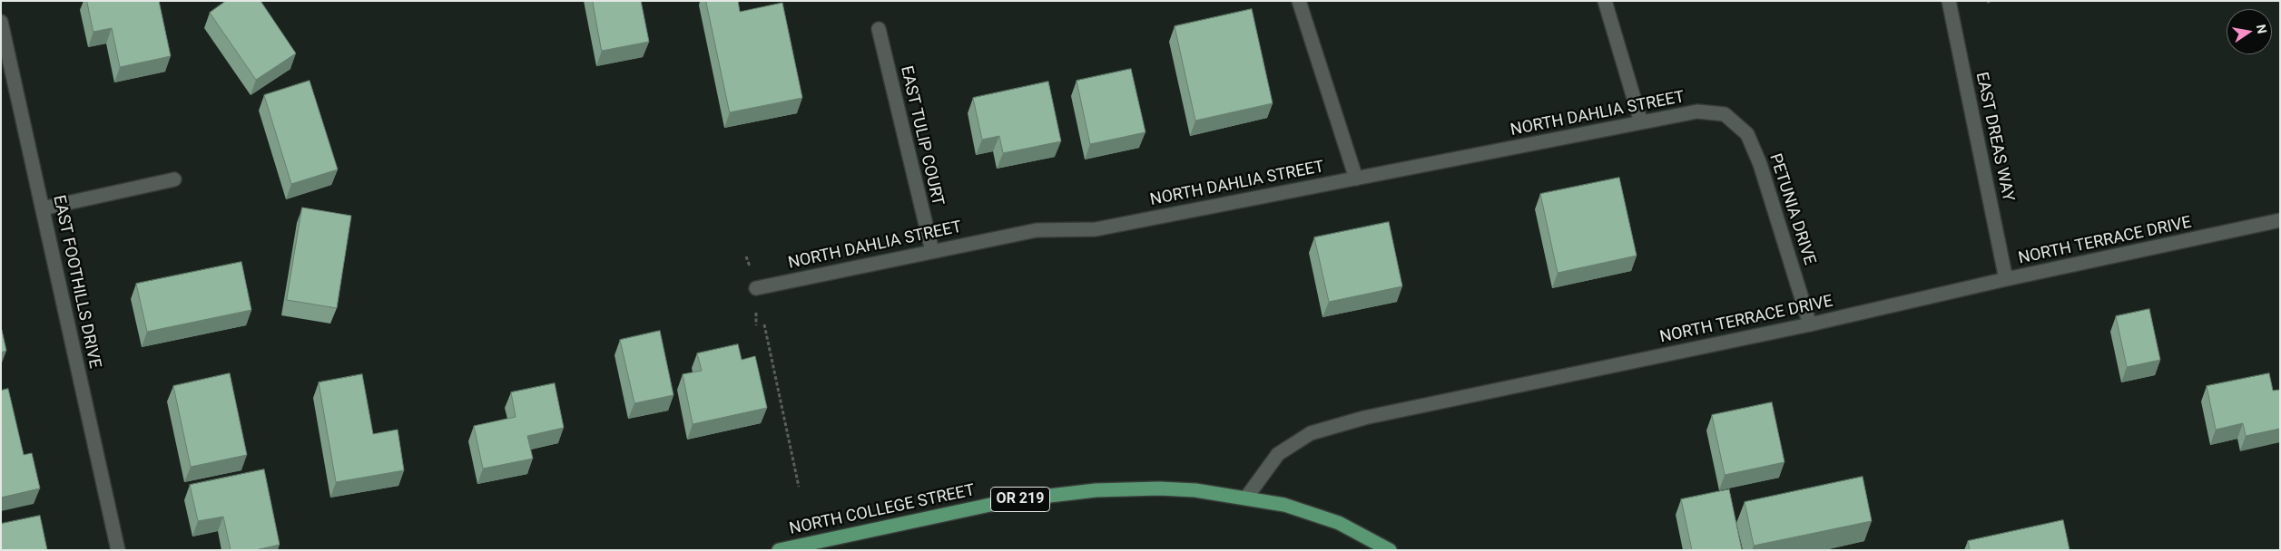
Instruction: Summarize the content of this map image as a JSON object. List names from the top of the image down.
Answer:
{
  "streets": {
    "main road": ["OR 219", "NORTH COLLEGE STREET"],
    "street": [
      "NORTH DAHLIA STREET",
      "EAST TULIP COURT",
      "EAST DREAS WAY",
      "PETUNIA DRIVE",
      "NORTH TERRACE DRIVE",
      "EAST FOOTHILLS DRIVE"
    ]
  },
  "crossings": [
    ["NORTH DAHLIA STREET", "EAST TULIP COURT"],
    ["NORTH DAHLIA STREET", "PETUNIA DRIVE"],
    ["EAST DREAS WAY", "NORTH TERRACE DRIVE"],
    ["PETUNIA DRIVE", "NORTH TERRACE DRIVE"],
    ["NORTH TERRACE DRIVE", "NORTH COLLEGE STREET"]
  ],
  "north": "right"
}
